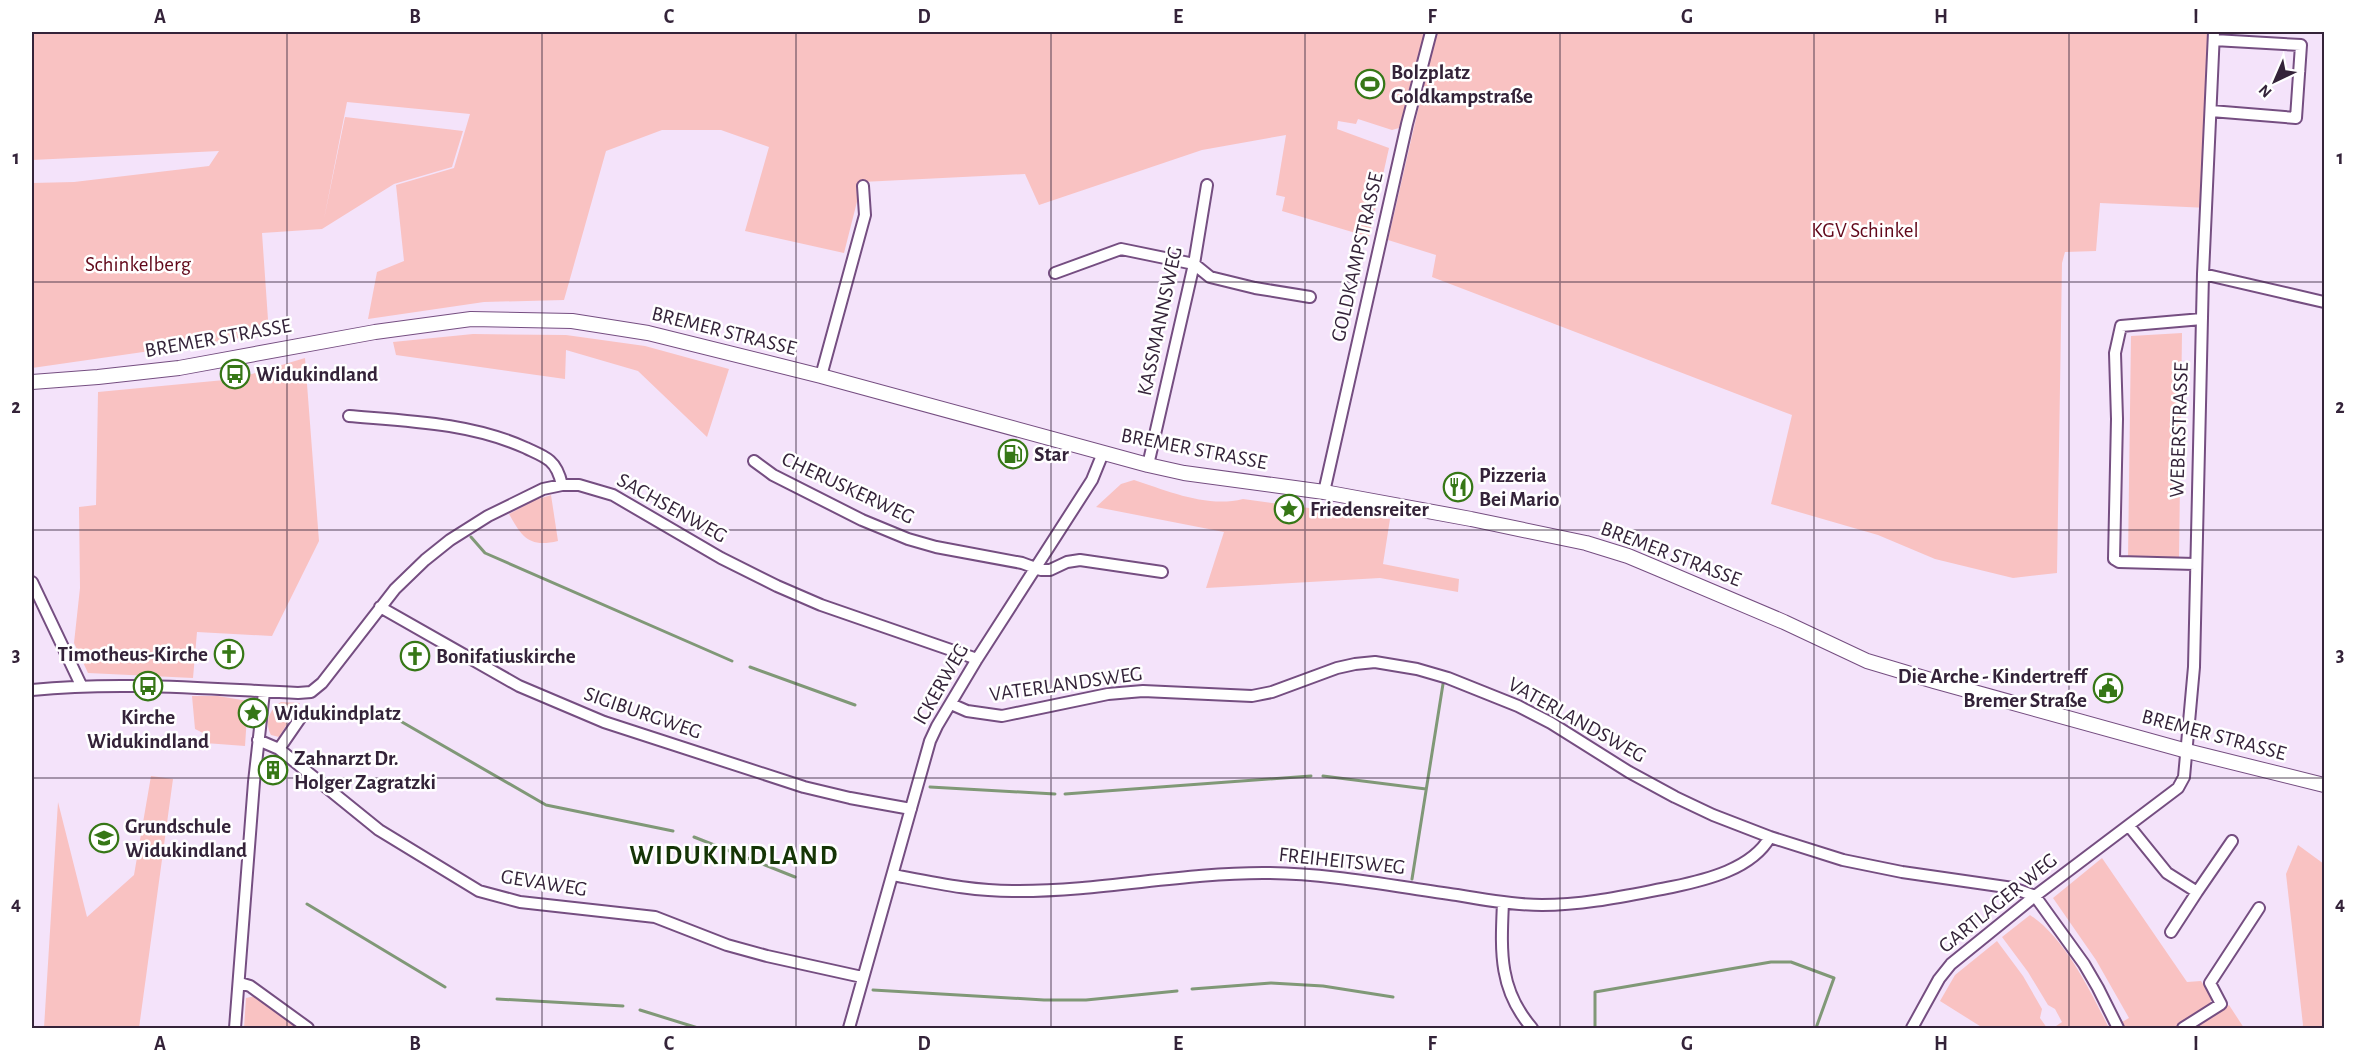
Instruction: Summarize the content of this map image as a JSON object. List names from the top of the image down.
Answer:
{
  "streets": {
    "main road": ["BREMER STRASSE"],
    "street": [
      "GOLDKAMPSTRASSE",
      "KASSMANNSWEG",
      "WEBERSTRASSE",
      "CHERUSKERWEG",
      "SACHSENWEG",
      "ICKERWEG",
      "VATERLANDSWEG",
      "SIGIBURGWEG",
      "FREIHEITSWEG",
      "GEVAWEG",
      "GARTLAGER WEG"
    ]
  },
  "crossings": [
    ["GOLDKAMPSTRASSE", "BREMER STRASSE"],
    ["KASSMANNSWEG", "BREMER STRASSE"],
    ["BREMER STRASSE", "WEBERSTRASSE"],
    ["BREMER STRASSE", "ICKERWEG"],
    ["BREMER STRASSE", "GARTLAGER WEG"],
    ["WEBERSTRASSE", "GARTLAGER WEG"],
    ["CHERUSKERWEG", "ICKERWEG"],
    ["SACHSENWEG", "ICKERWEG"],
    ["SACHSENWEG", "SIGIBURGWEG"],
    ["ICKERWEG", "VATERLANDSWEG"],
    ["ICKERWEG", "SIGIBURGWEG"],
    ["ICKERWEG", "FREIHEITSWEG"],
    ["ICKERWEG", "GEVAWEG"],
    ["VATERLANDSWEG", "FREIHEITSWEG"],
    ["VATERLANDSWEG", "GARTLAGER WEG"]
  ],
  "districts": ["WIDUKINDLAND"],
  "parks": ["KGV Schinkel", "Schinkelberg"],
  "places": {
    "sports": ["Bolzplatz Goldkampstraße"],
    "bus stop": ["Widukindland", "Kirche Widukindland"],
    "fuel station": ["Star"],
    "restaurant": ["Pizzeria Bei Mario"],
    "place": ["Friedensreiter", "Widukindplatz"],
    "church": ["Timotheus-Kirche", "Bonifatiuskirche"],
    "public building": ["Die Arche - Kindertreff Bremer Straße"],
    "building": ["Zahnarzt Dr. Holger Zagratzki"],
    "school or university": ["Grundschule Widukindland"]
  },
  "north": "bottom left",
  "grid": {
    "columns": [
      "A",
      "B",
      "C",
      "D",
      "E",
      "F",
      "G",
      "H",
      "I"
    ],
    "rows": [
      "1",
      "2",
      "3",
      "4"
    ]
  }
}
